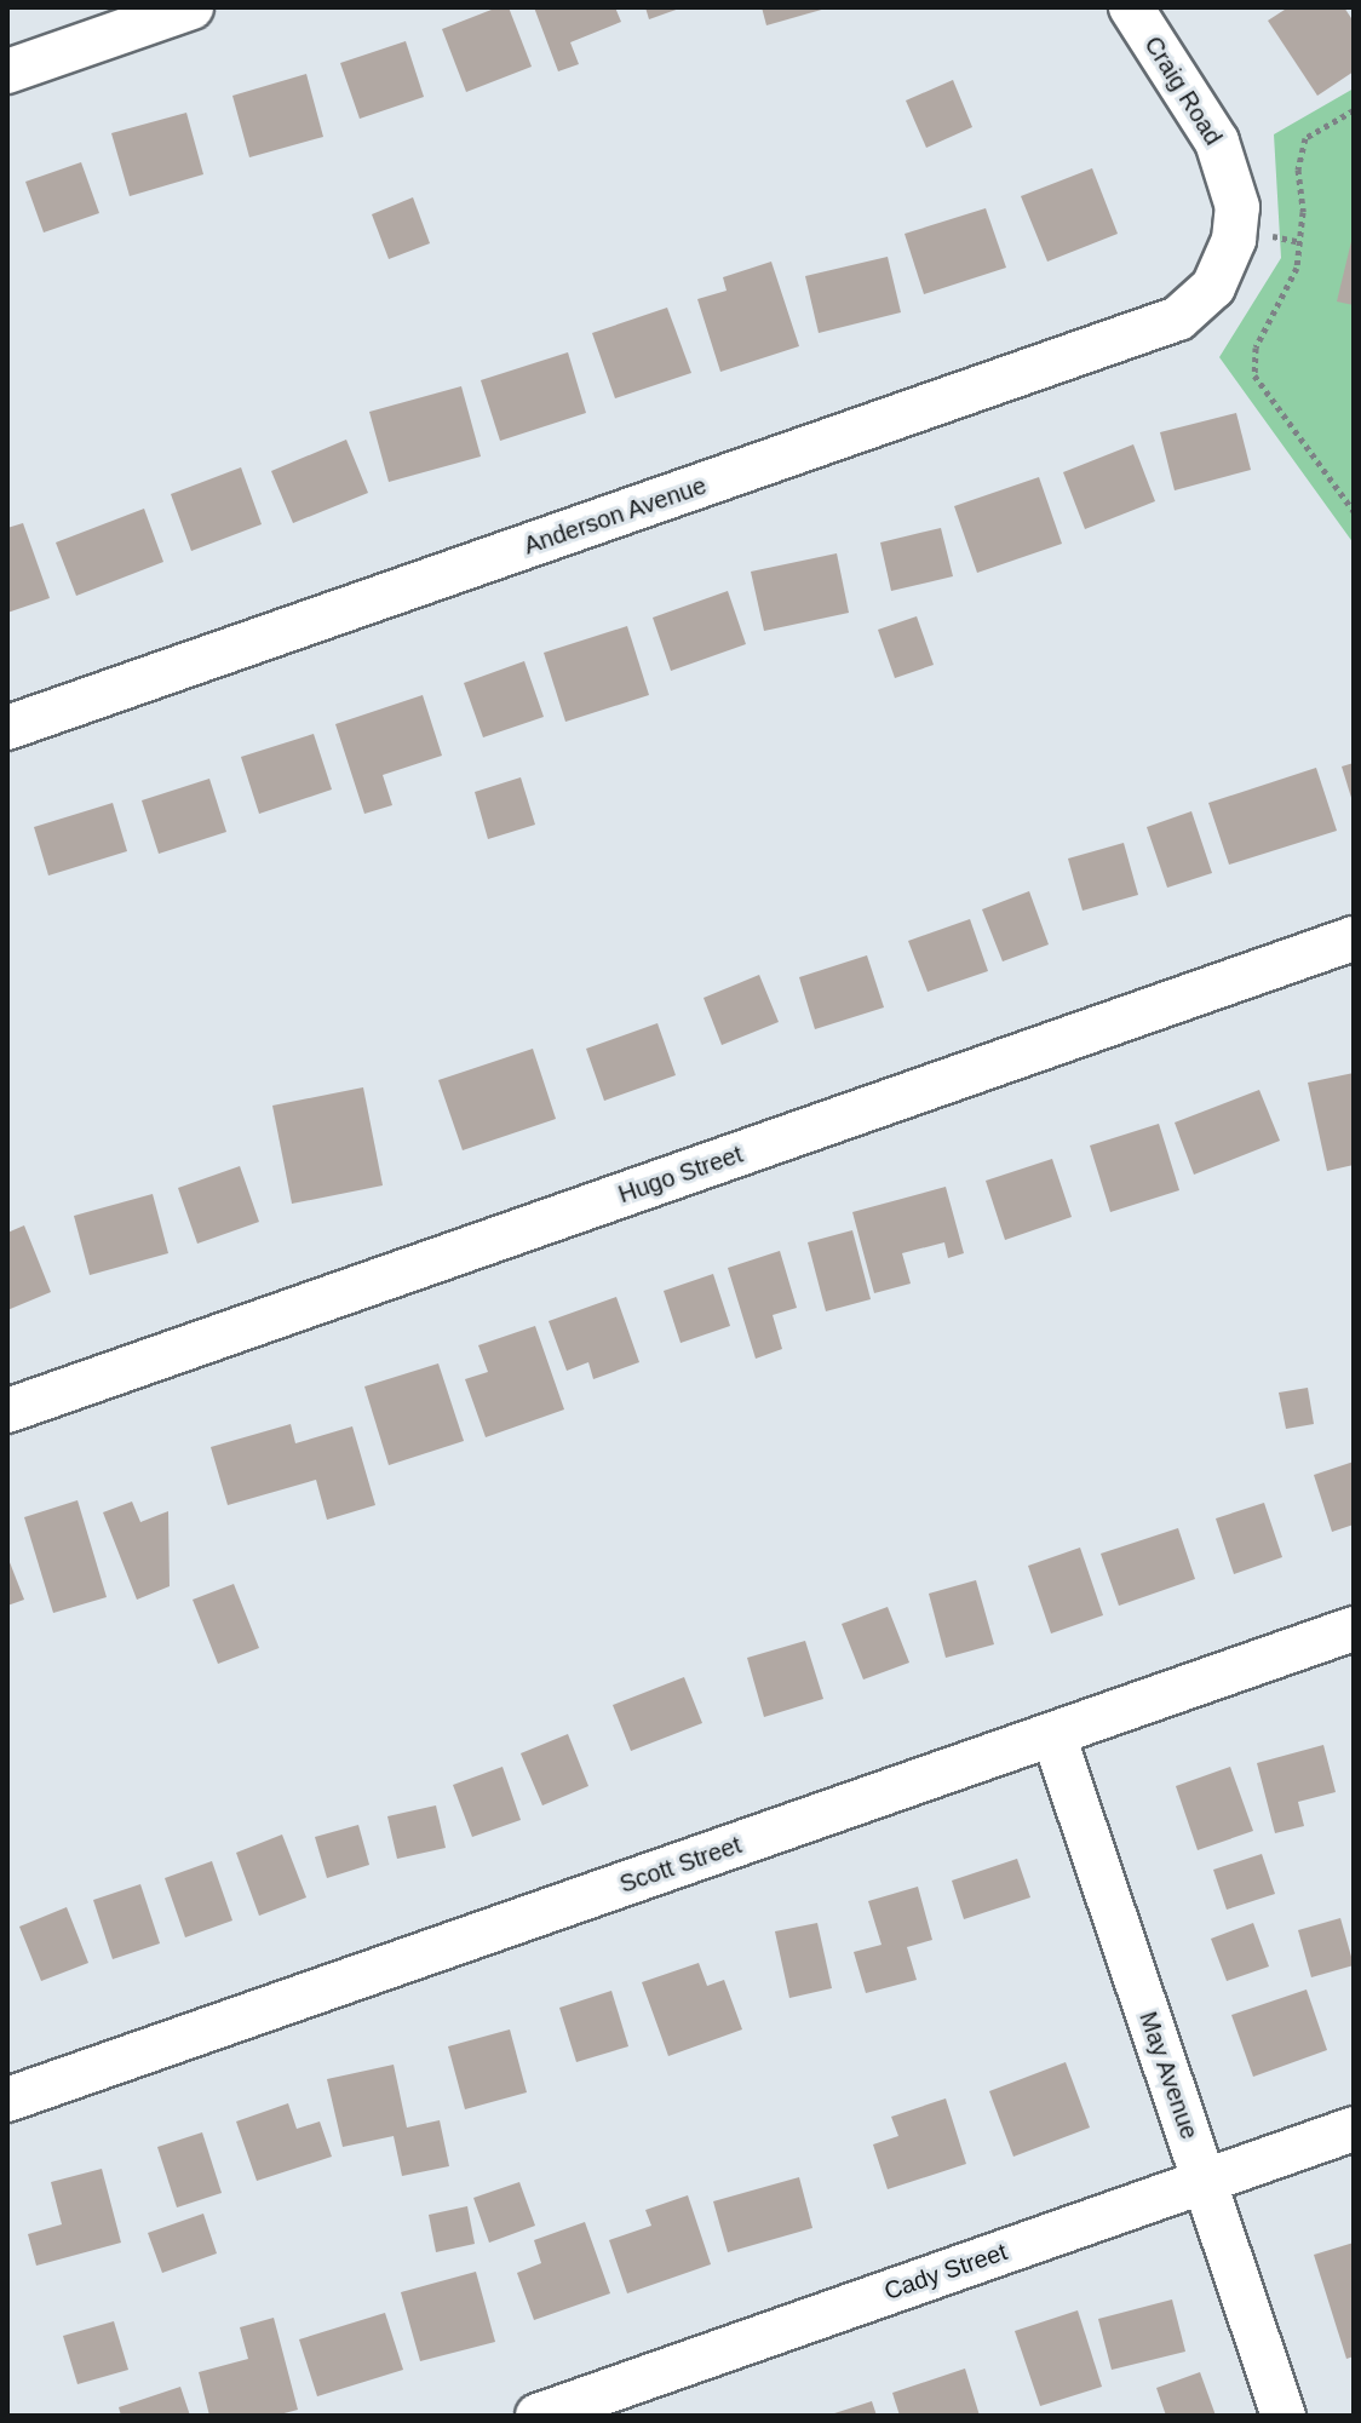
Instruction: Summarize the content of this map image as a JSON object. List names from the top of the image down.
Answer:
{
  "streets": {
    "street": [
      "Craig Road",
      "Anderson Avenue",
      "Hugo Street",
      "Scott Street",
      "May Avenue",
      "Cady Street"
    ]
  },
  "crossings": [
    ["Craig Road", "Anderson Avenue"],
    ["Scott Street", "May Avenue"],
    ["May Avenue", "Cady Street"]
  ]
}
